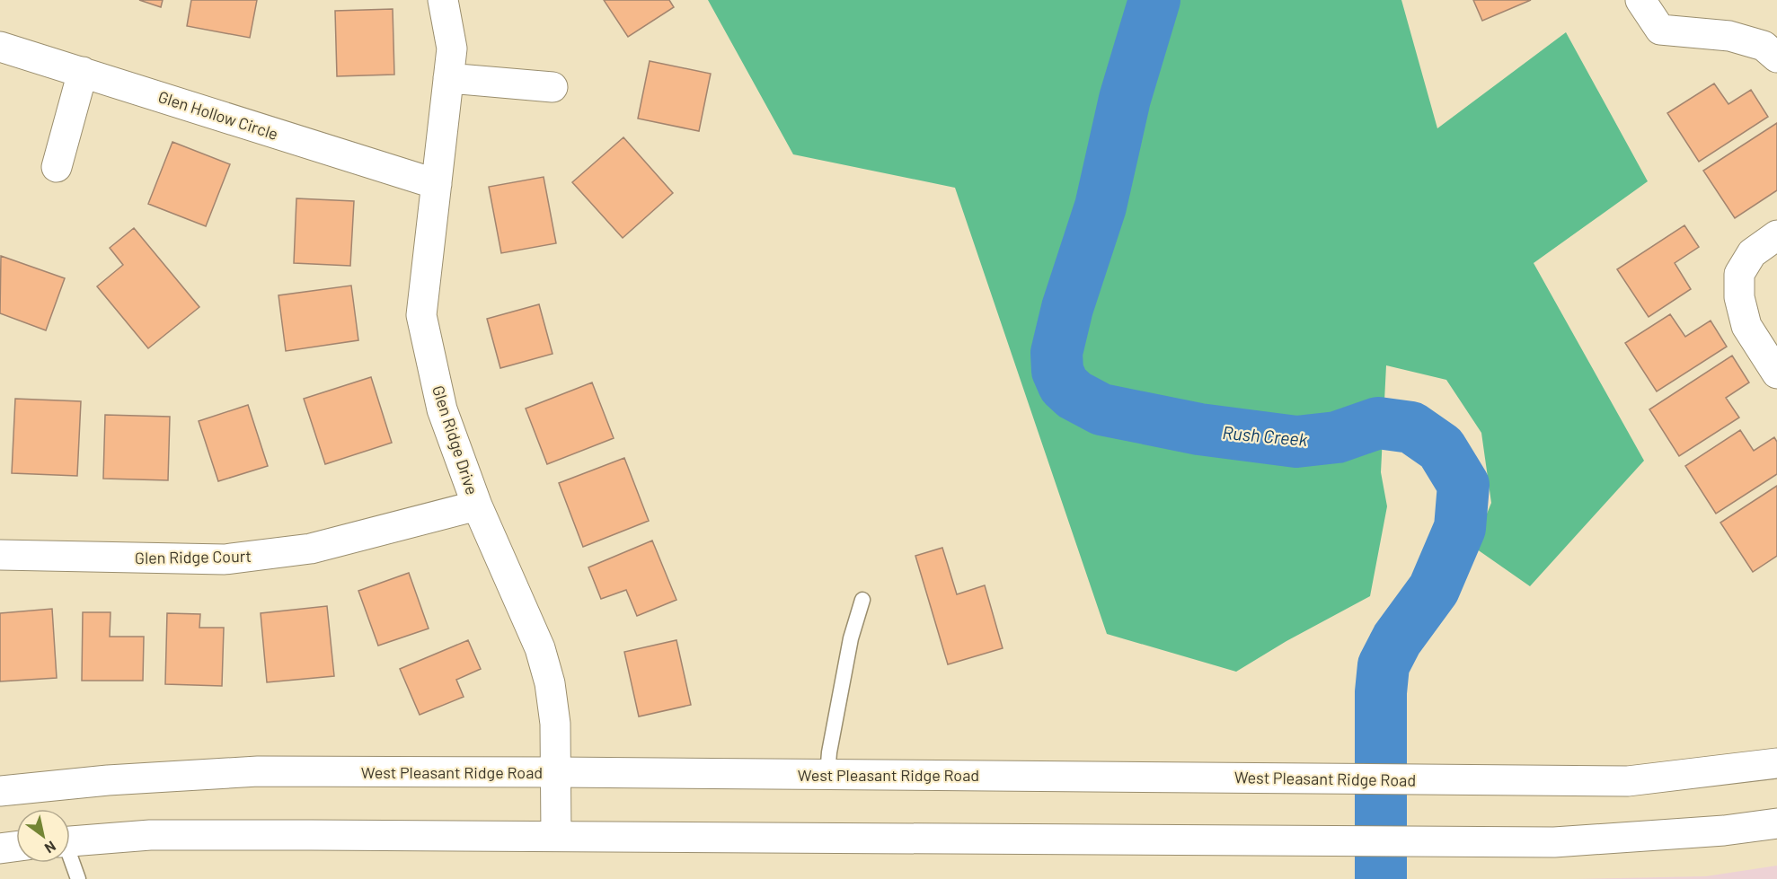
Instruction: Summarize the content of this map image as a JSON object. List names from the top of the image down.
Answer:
{
  "streets": {
    "main road": [
      "Glen Hollow Circle",
      "Glen Ridge Drive",
      "Glen Ridge Court",
      "West Pleasant Ridge Road"
    ]
  },
  "crossings": [
    ["Glen Hollow Circle", "Glen Ridge Drive"],
    ["Glen Ridge Drive", "Glen Ridge Court"],
    ["Glen Ridge Drive", "West Pleasant Ridge Road"]
  ],
  "water": ["Rush Creek"],
  "north": "bottom right"
}
